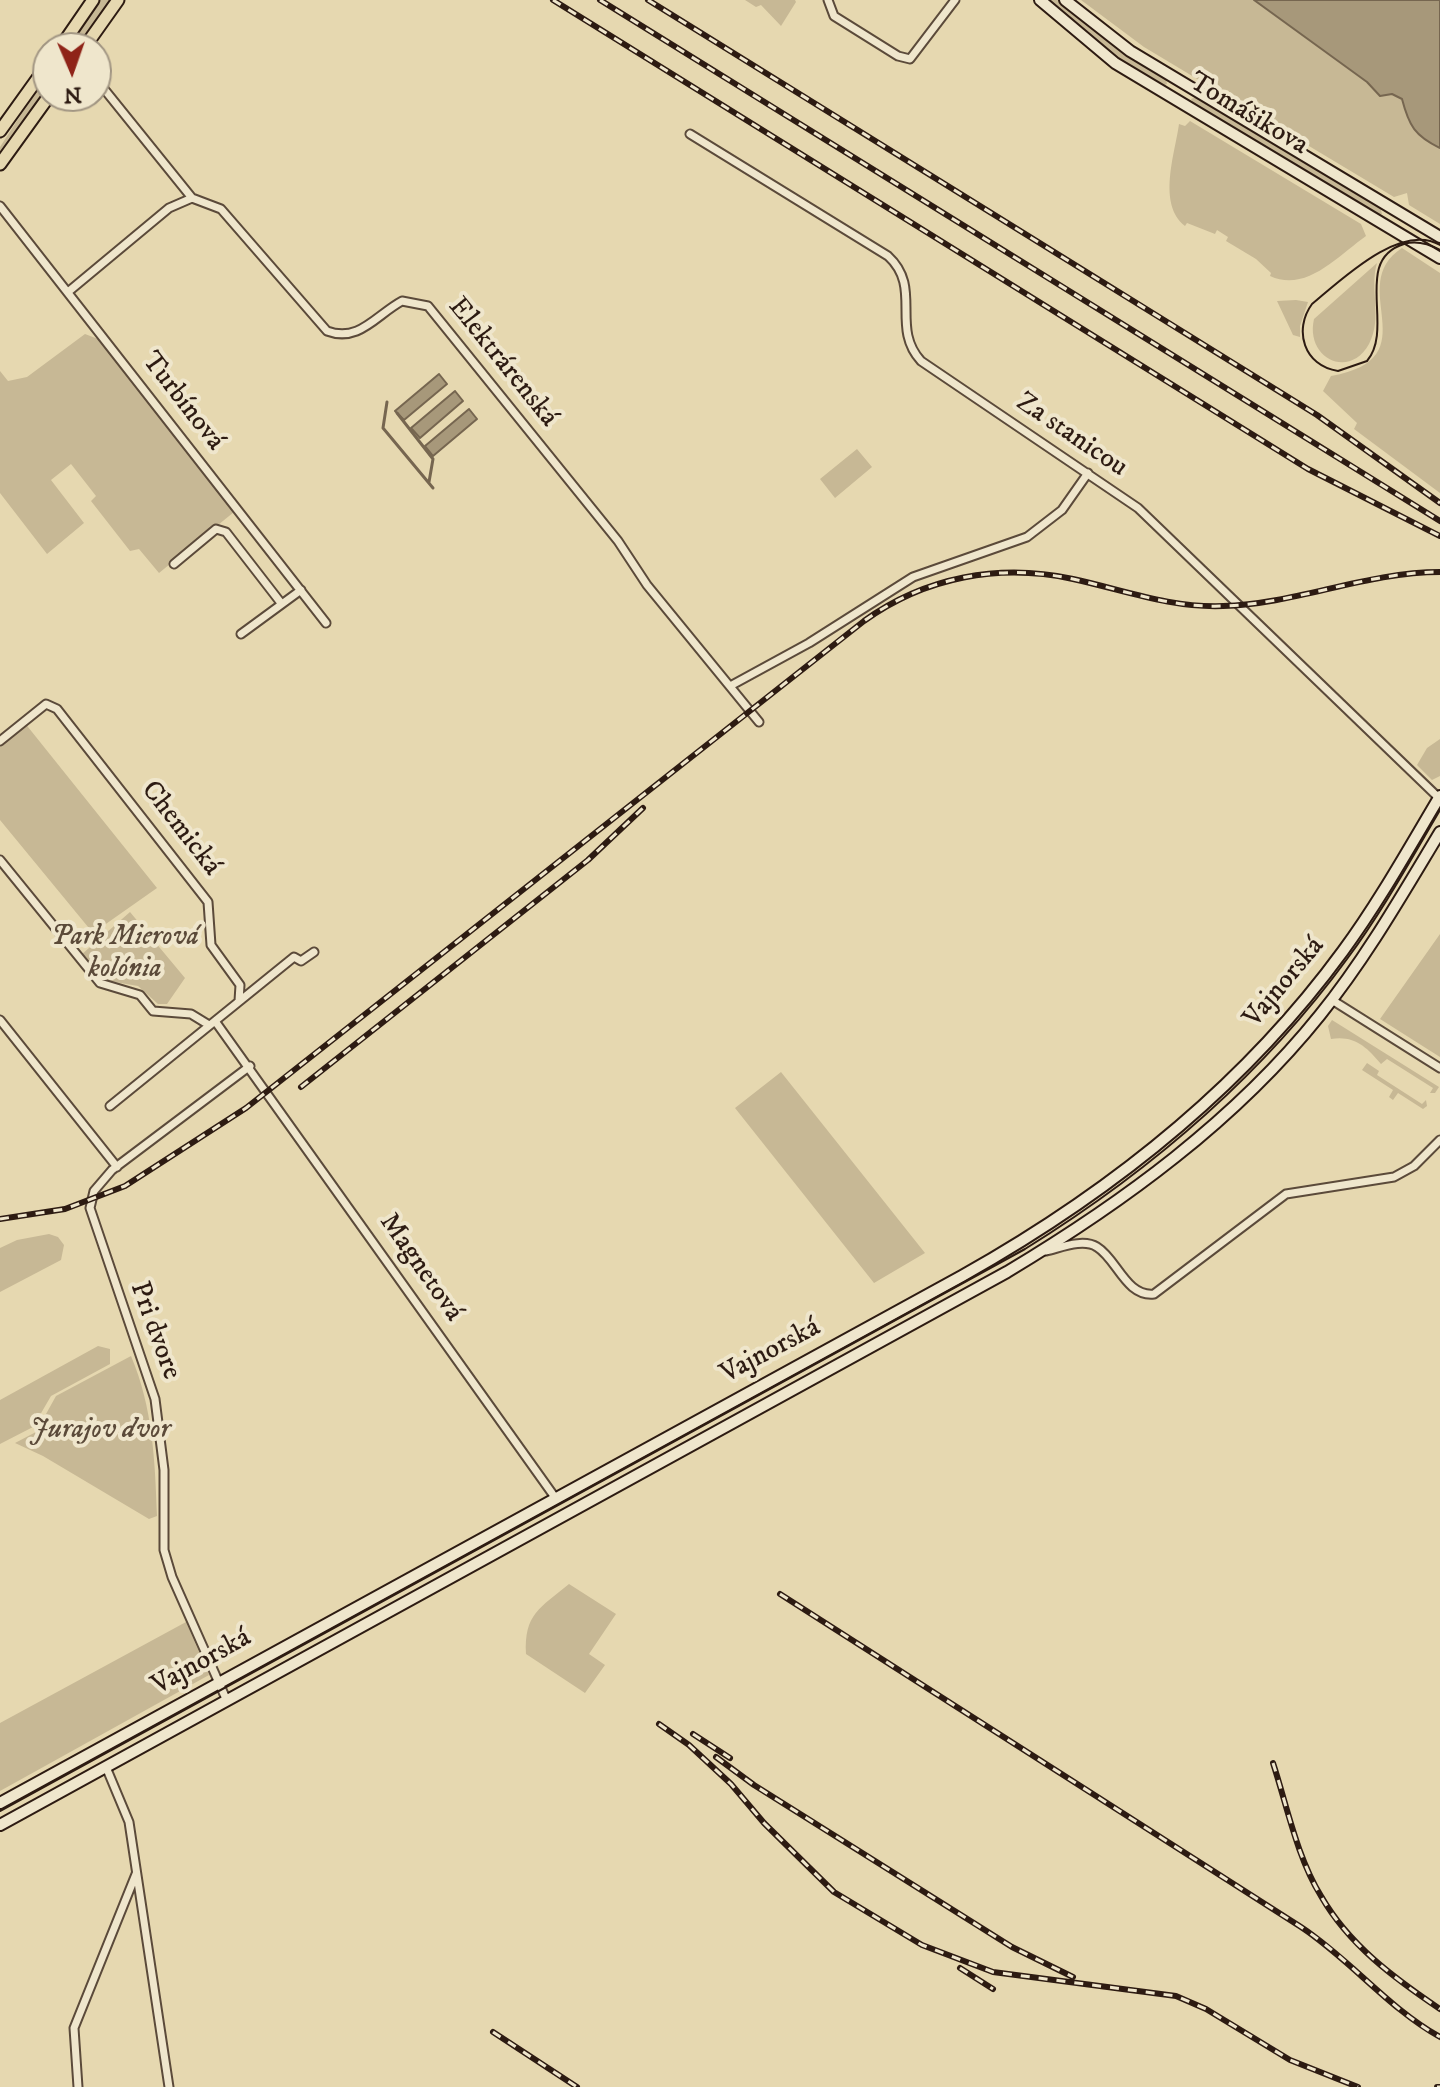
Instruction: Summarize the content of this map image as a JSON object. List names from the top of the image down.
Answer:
{
  "streets": {
    "main road": ["Tomášikova", "Vajnorská"],
    "street": [
      "Elektrárenská",
      "Turbínová",
      "Za stanicou",
      "Chemická",
      "Magnetová",
      "Pri dvore"
    ]
  },
  "crossings": [
    ["Za stanicou", "Vajnorská"],
    ["Vajnorská", "Magnetová"],
    ["Vajnorská", "Pri dvore"]
  ],
  "parks": ["Park Mierová kolónia", "Jurajov dvor"],
  "north": "bottom"
}
